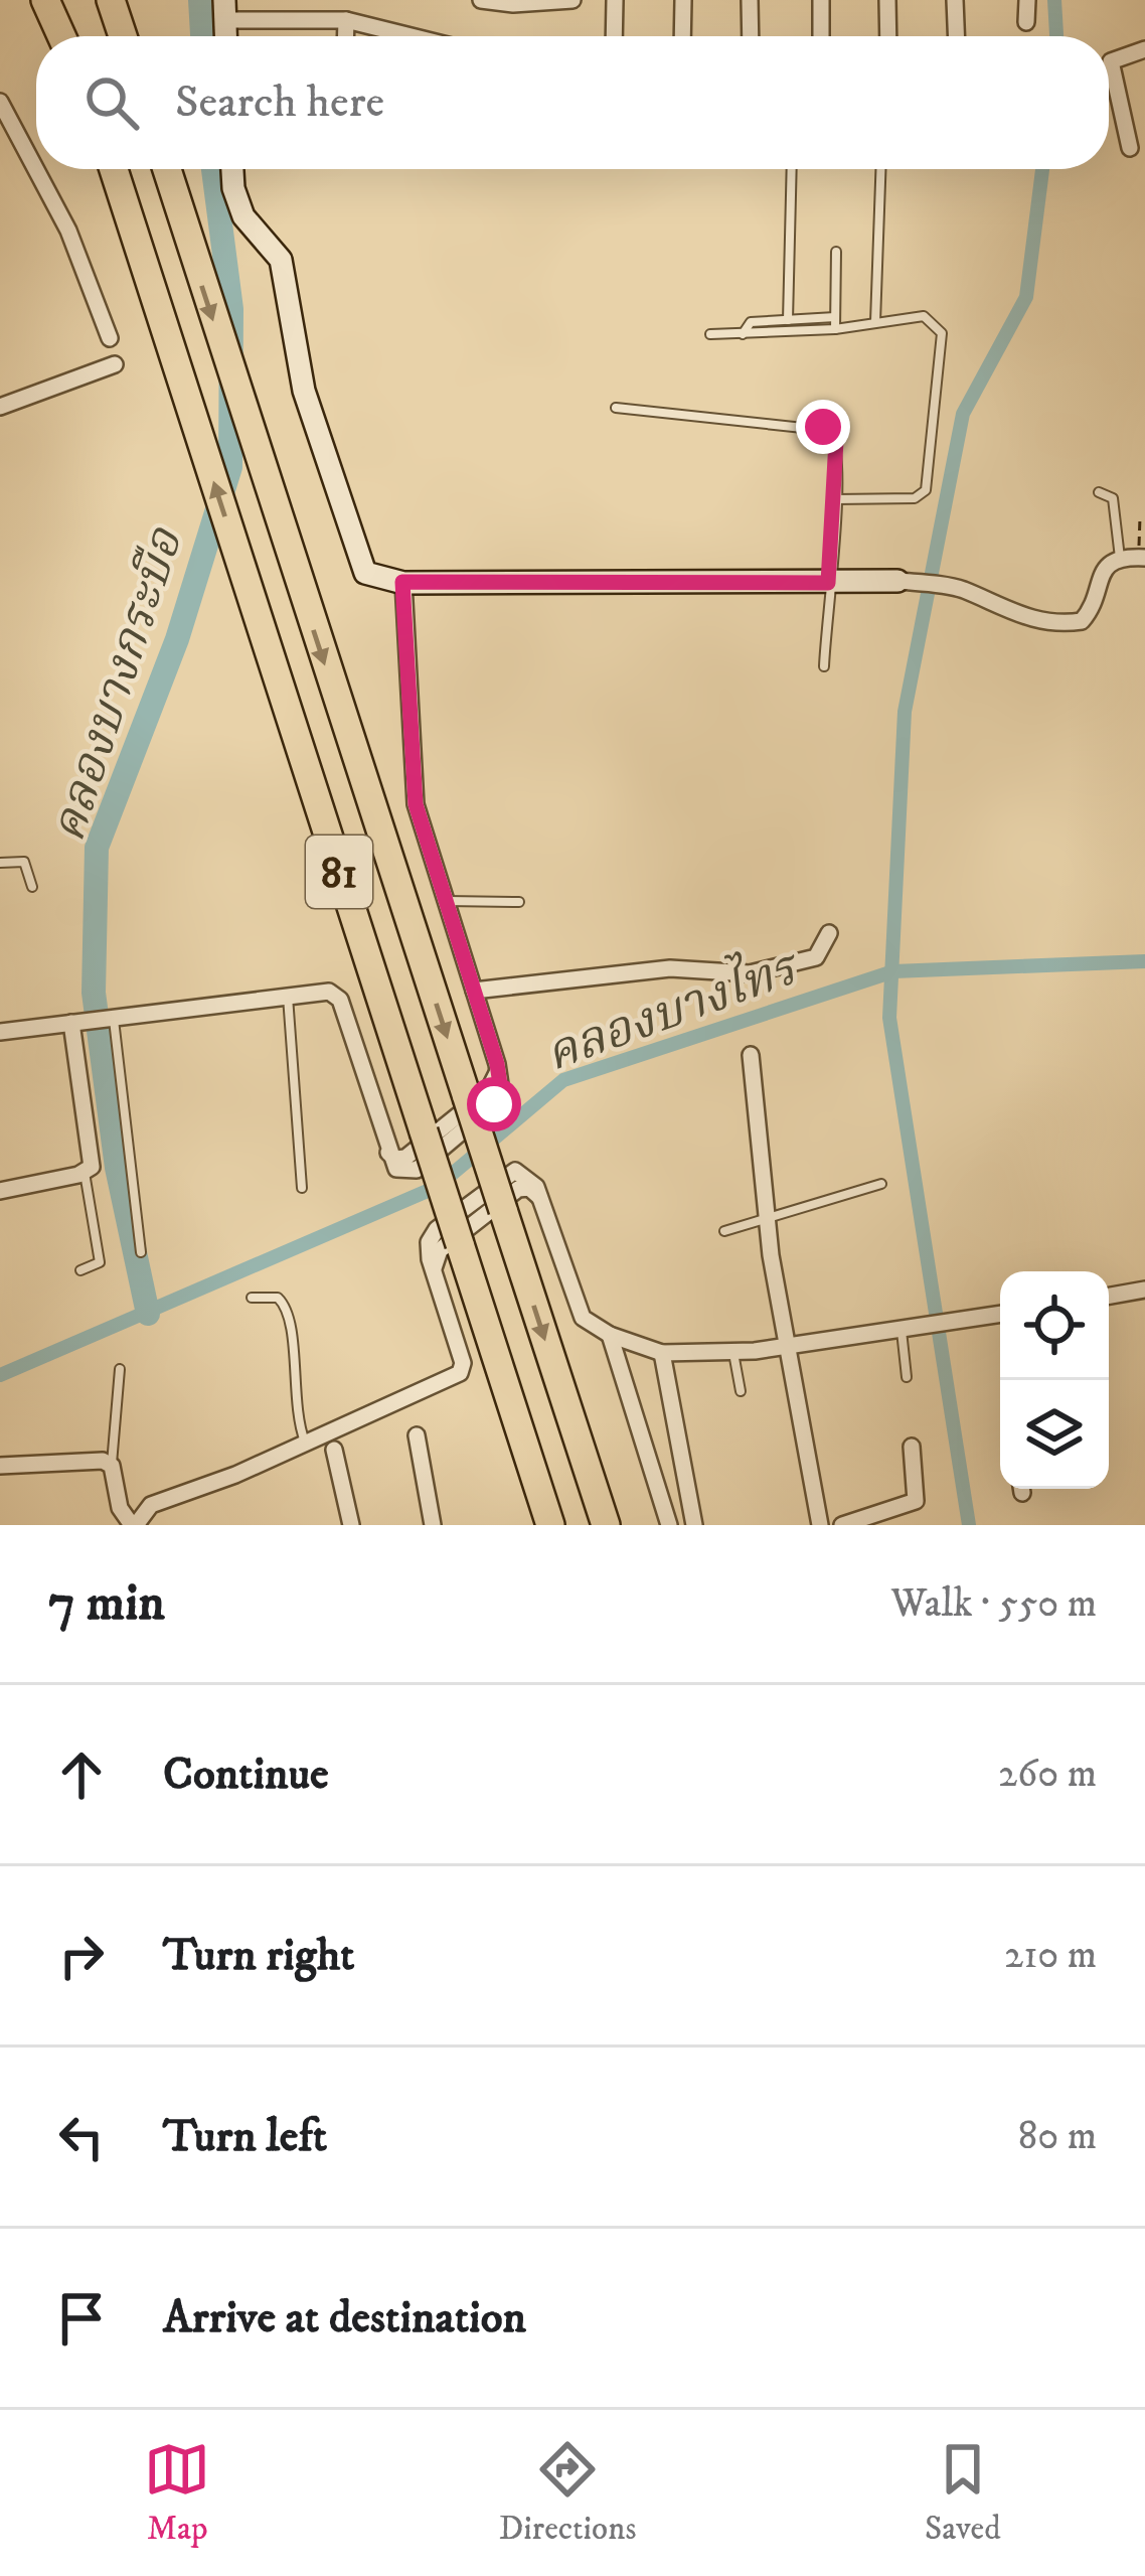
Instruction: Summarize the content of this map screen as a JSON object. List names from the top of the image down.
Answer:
{
  "streets": {
    "highway": ["81"]
  },
  "water": ["คลองบางกระบือ", "คลองบางไทร"],
  "page": {
    "search": "Search here",
    "heading": ["7 min", "Walk · 550 m"],
    "list": [
      ["Continue", "260 m"],
      ["Turn right", "210 m"],
      ["Turn left", "80 m"],
      "Arrive at destination"
    ],
    "nav": ["Map", "Directions", "Saved"]
  }
}
